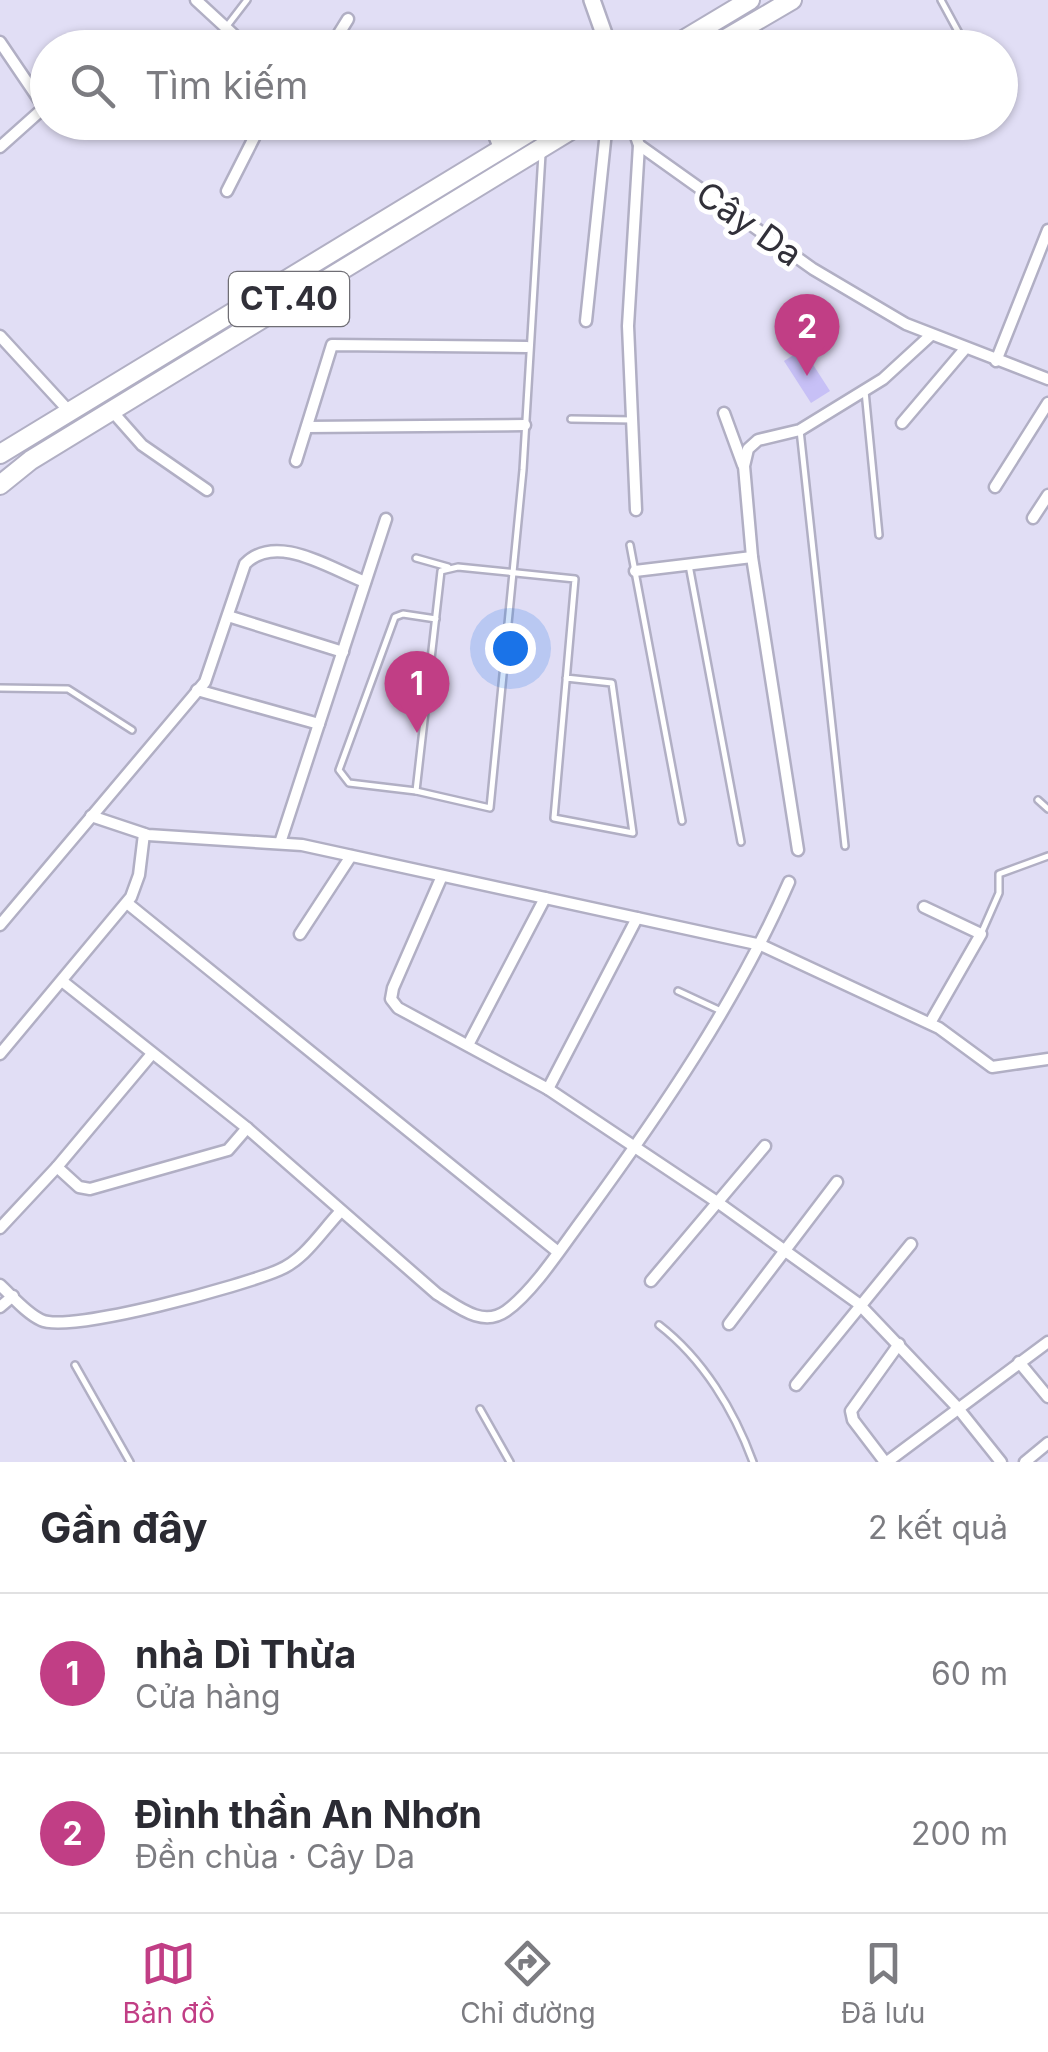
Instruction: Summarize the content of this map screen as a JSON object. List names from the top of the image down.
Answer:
{
  "streets": {
    "main road": ["CT.40"],
    "street": ["Cây Da"]
  },
  "page": {
    "search": "Tìm kiếm",
    "pins": ["2", "1"],
    "heading": ["Gần đây", "2 kết quả"],
    "list": [
      {
        "mark": "1",
        "name": "nhà Dì Thừa",
        "note": "Cửa hàng",
        "value": "60 m"
      },
      {
        "mark": "2",
        "name": "Đình thần An Nhơn",
        "note": "Đền chùa · Cây Da",
        "value": "200 m"
      }
    ],
    "nav": ["Bản đồ", "Chỉ đường", "Đã lưu"]
  }
}
